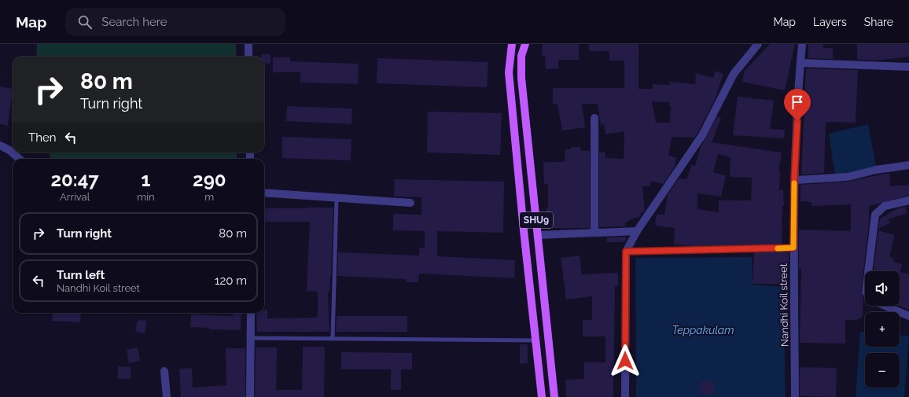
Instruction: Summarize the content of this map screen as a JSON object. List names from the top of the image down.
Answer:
{
  "streets": {
    "main road": ["SHU9"],
    "street": ["Nandhi Koil street"]
  },
  "water": ["Teppakulam"],
  "page": {
    "header": "Map",
    "search": "Search here",
    "nav": ["Map", "Layers", "Share"],
    "turn": ["80 m", "Turn right"],
    "then": "Then",
    "eta": [
      "20:47",
      "Arrival",
      "1",
      "min",
      "290",
      "m"
    ],
    "list": [
      {
        "name": "Turn right",
        "value": "80 m"
      },
      {
        "name": "Turn left",
        "note": "Nandhi Koil street",
        "value": "120 m"
      }
    ],
    "map_buttons": ["+", "−"]
  }
}
